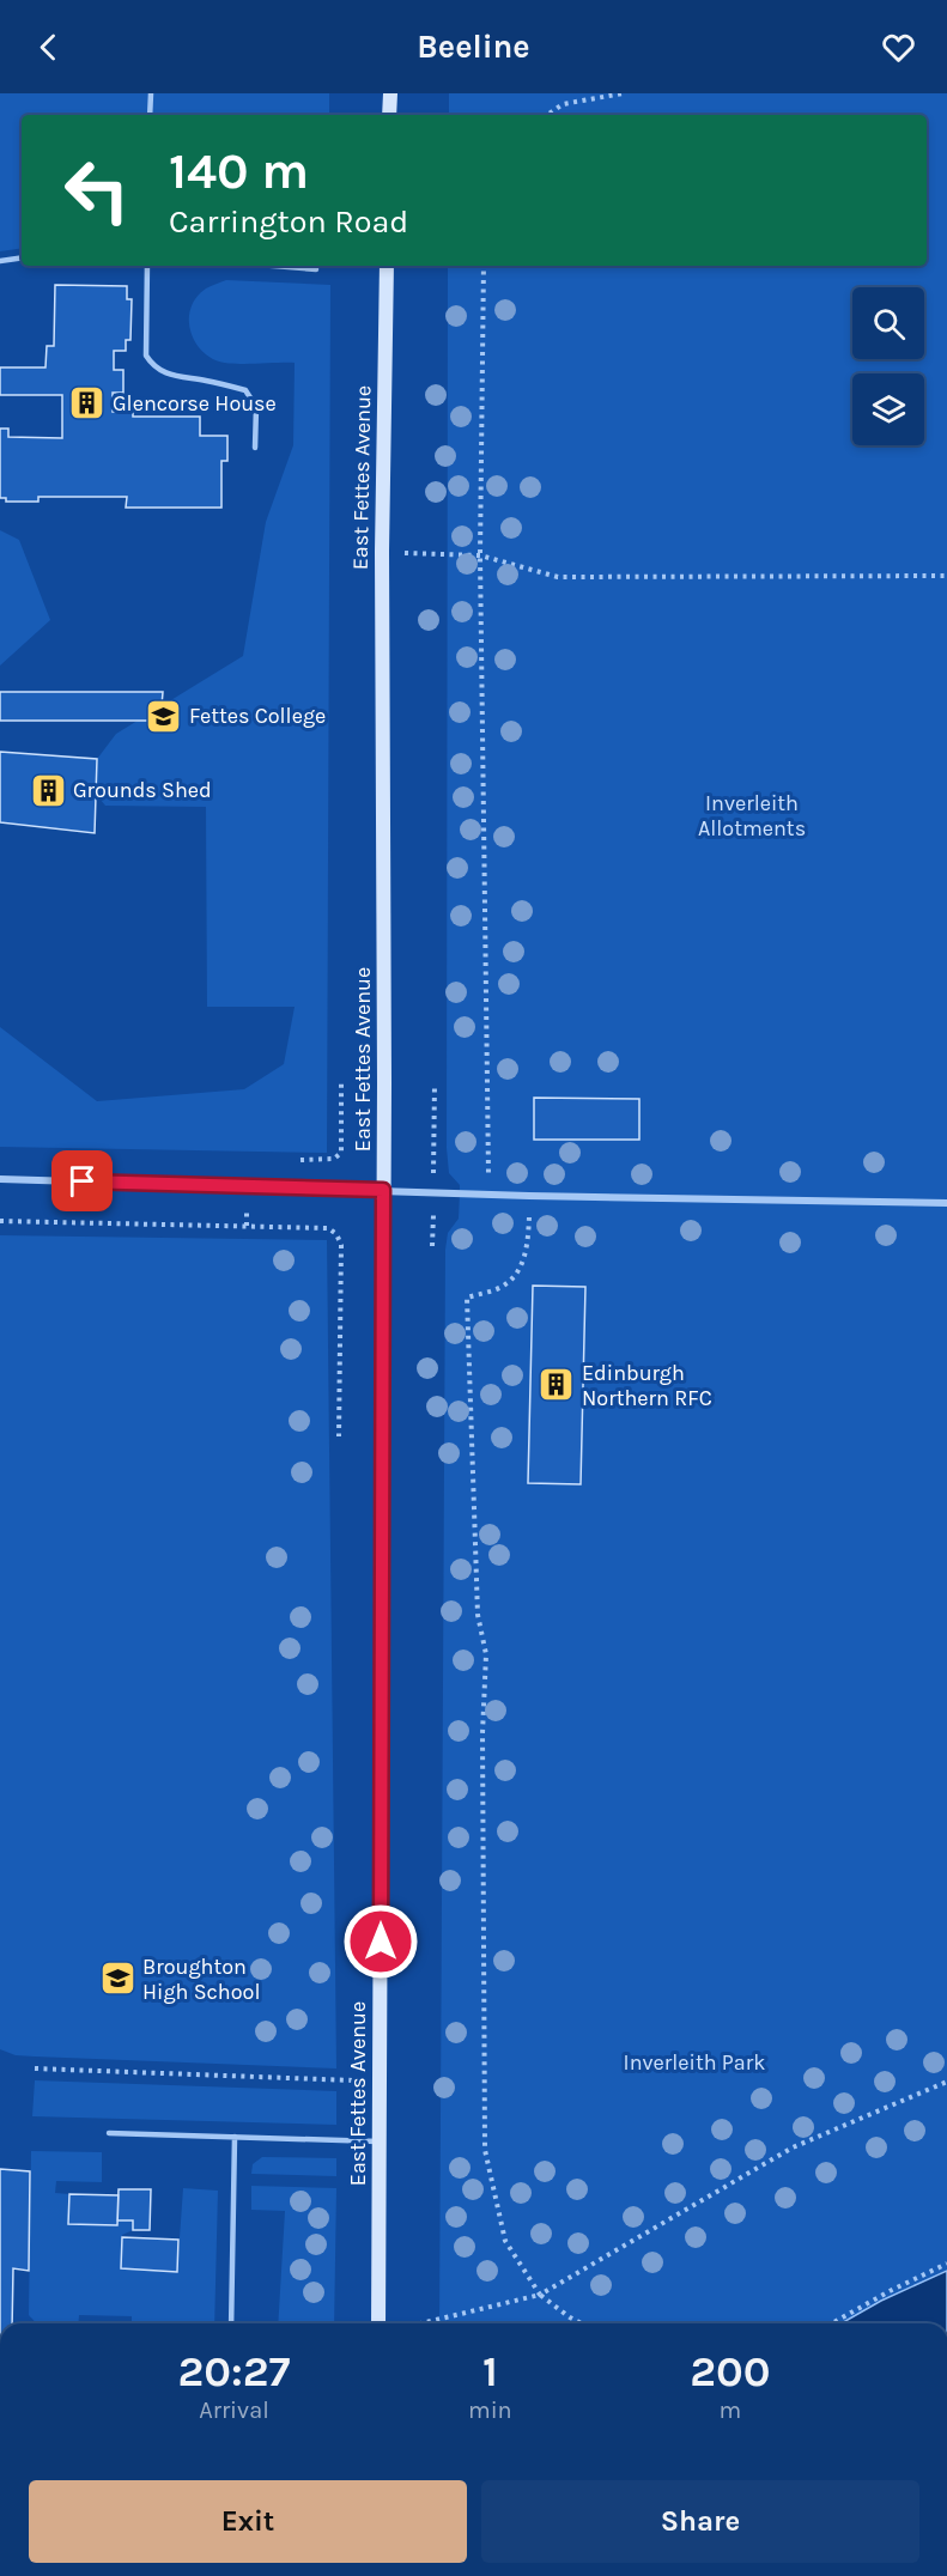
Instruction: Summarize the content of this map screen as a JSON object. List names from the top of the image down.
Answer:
{
  "streets": {
    "street": ["East Fettes Avenue"]
  },
  "parks": ["Inverleith Allotments", "Inverleith Park"],
  "places": {
    "building": ["Glencorse House", "Grounds Shed", "Edinburgh Northern RFC"],
    "school or university": ["Fettes College", "Broughton High School"]
  },
  "page": {
    "header": "Beeline",
    "turn": ["140 m", "Carrington Road"],
    "eta": [
      "20:27",
      "Arrival",
      "1",
      "min",
      "200",
      "m"
    ],
    "buttons": ["Exit", "Share"]
  }
}
